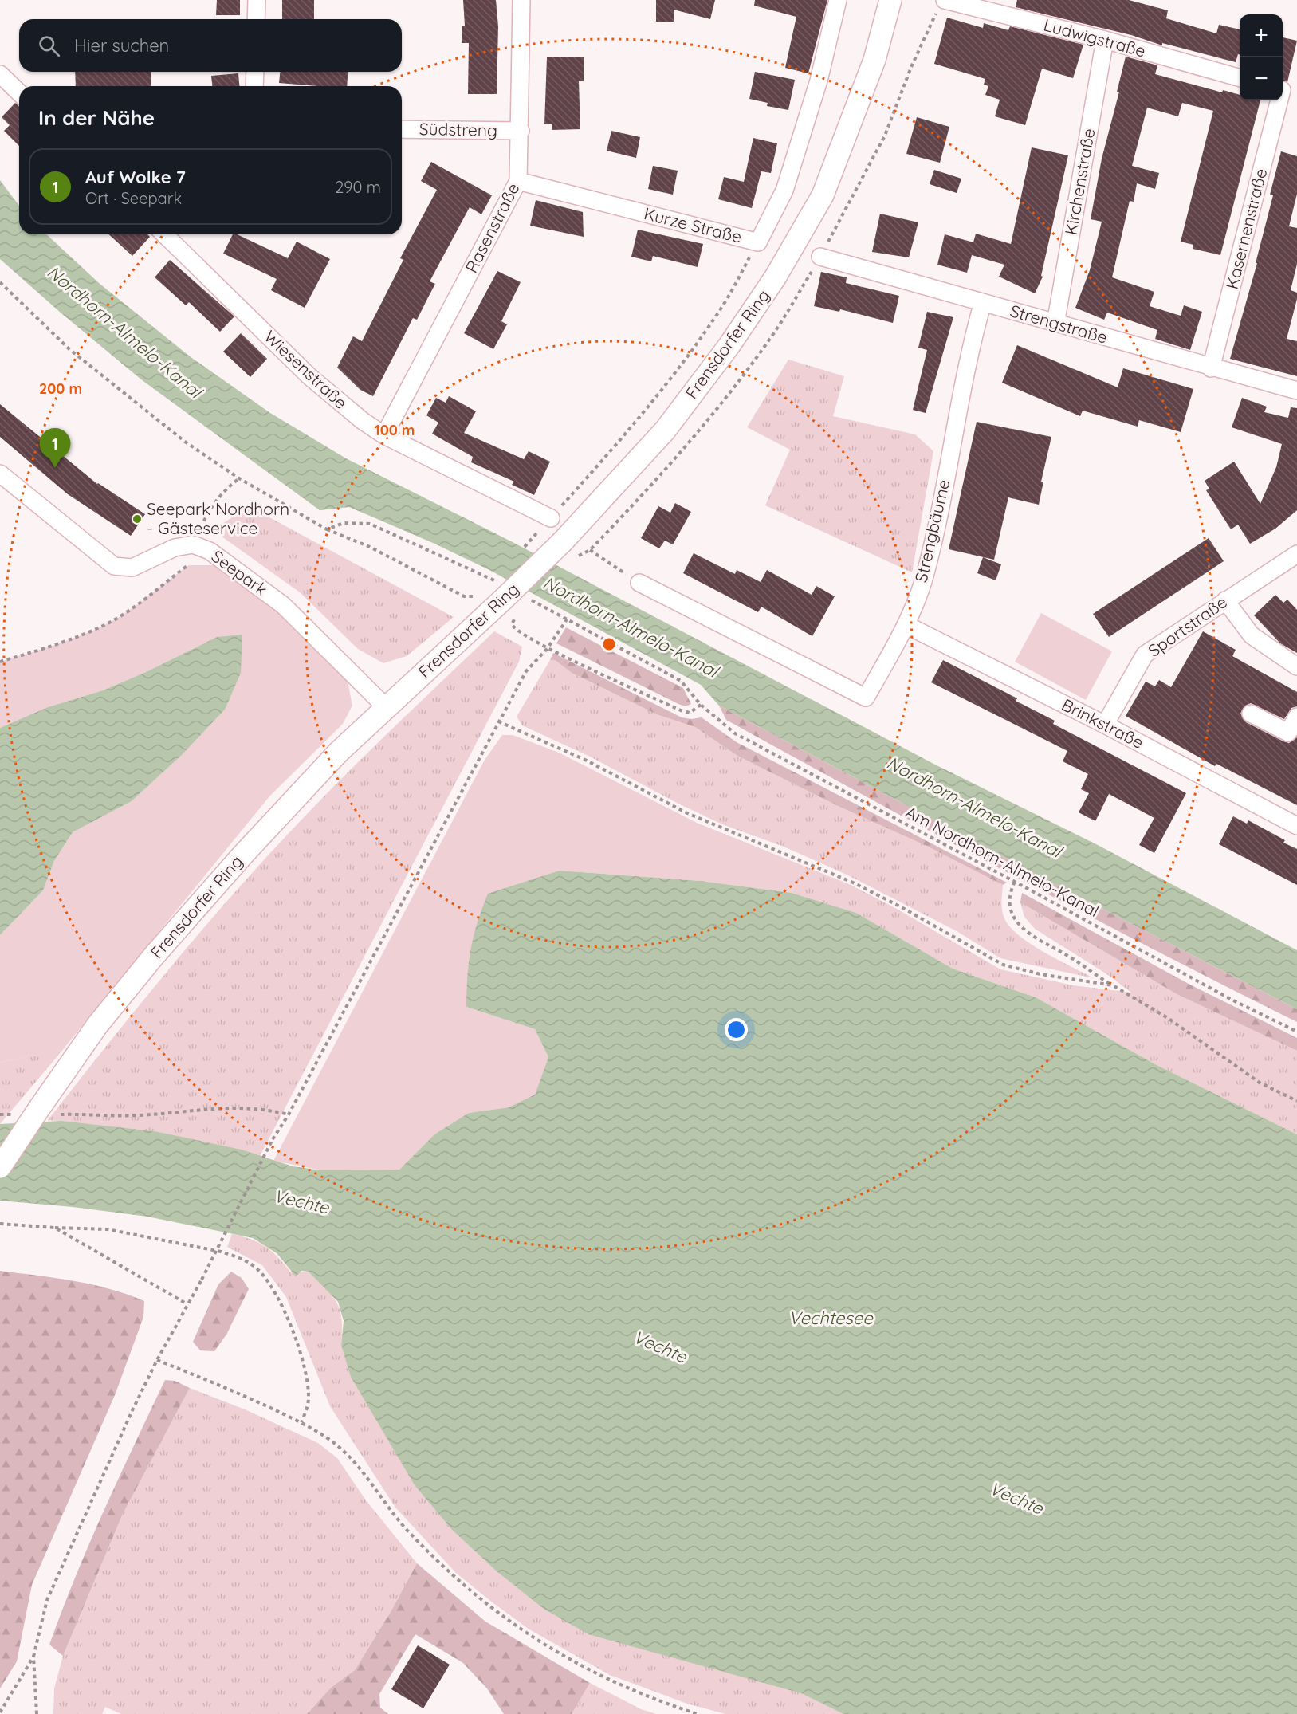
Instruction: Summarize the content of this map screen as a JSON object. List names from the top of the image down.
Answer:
{
  "streets": {
    "street": [
      "Ludwigstraße",
      "Südstreng",
      "Kirchenstraße",
      "Kurze Straße",
      "Rasenstraße",
      "Kasernenstraße",
      "Strengstraße",
      "Frensdorfer Ring",
      "Wiesenstraße",
      "Strengbäume",
      "Seepark",
      "Sportstraße",
      "Brinkstraße"
    ],
    "path": ["Am Nordhorn-Almelo-Kanal"]
  },
  "crossings": [
    ["Ludwigstraße", "Kirchenstraße"],
    ["Südstreng", "Rasenstraße"],
    ["Kirchenstraße", "Strengstraße"],
    ["Kurze Straße", "Rasenstraße"],
    ["Rasenstraße", "Wiesenstraße"],
    ["Kasernenstraße", "Strengstraße"],
    ["Strengstraße", "Strengbäume"],
    ["Frensdorfer Ring", "Seepark"],
    ["Strengbäume", "Brinkstraße"],
    ["Sportstraße", "Brinkstraße"]
  ],
  "water": ["Nordhorn-Almelo-Kanal", "Vechte", "Vechtesee"],
  "places": ["Seepark Nordhorn - Gästeservice"],
  "page": {
    "map_buttons": ["+", "−"],
    "search": "Hier suchen",
    "heading": "In der Nähe",
    "list": [
      {
        "mark": "1",
        "name": "Auf Wolke 7",
        "note": "Ort · Seepark",
        "value": "290 m"
      }
    ],
    "pins": "1"
  },
  "rings": ["200 m", "100 m"]
}
